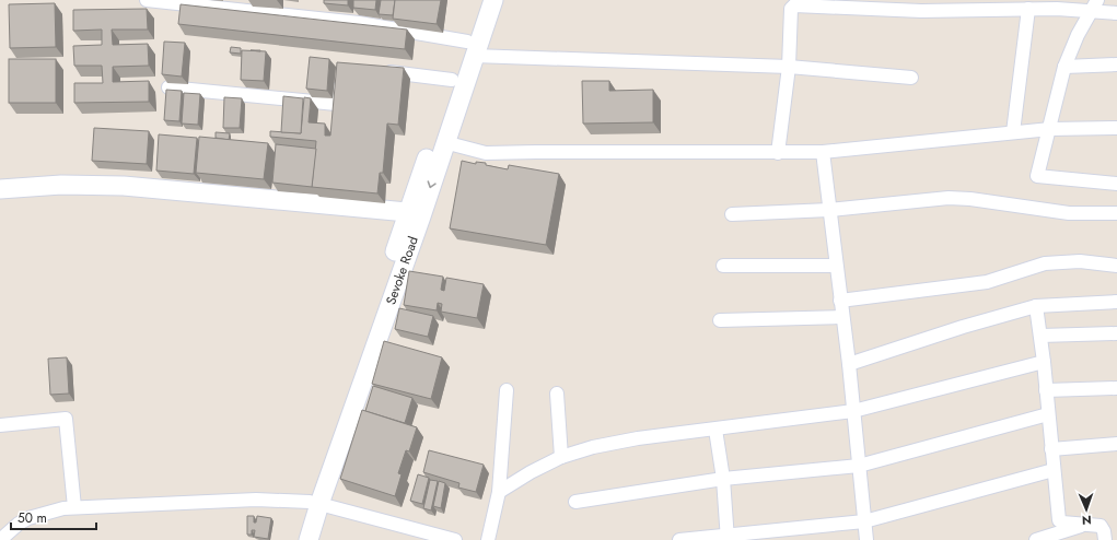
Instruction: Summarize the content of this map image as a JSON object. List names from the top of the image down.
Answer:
{
  "streets": {
    "main road": ["Sevoke Road"]
  },
  "scale_bar": "50 m",
  "north": "bottom"
}
